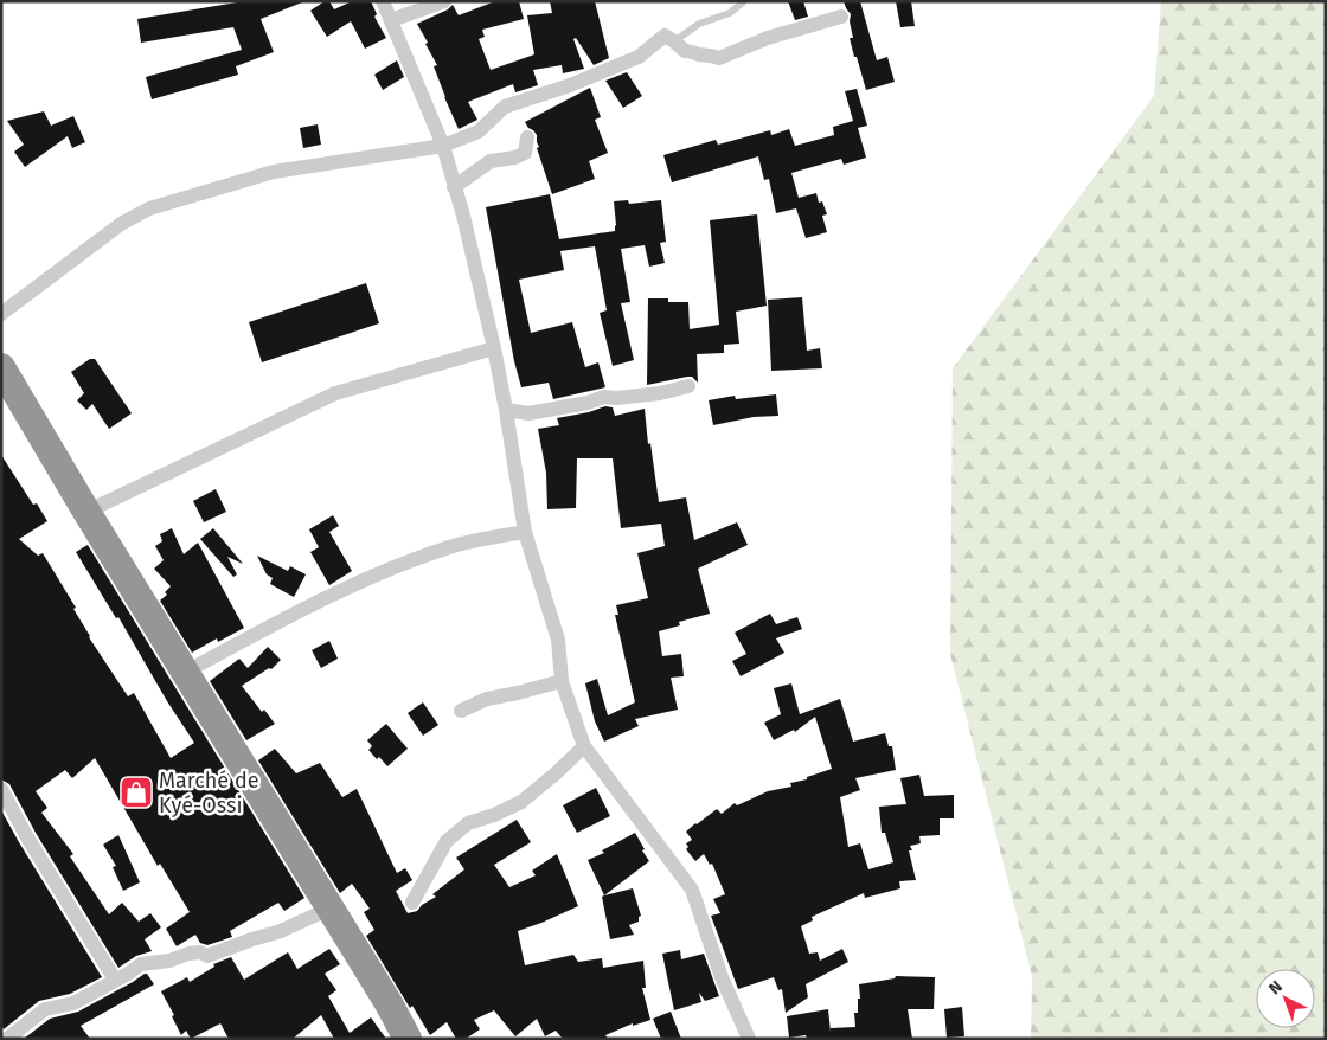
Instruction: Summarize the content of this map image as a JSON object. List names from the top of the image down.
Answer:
{
  "places": {
    "shop": ["Marché de Kyé-Ossi"]
  },
  "north": "top left"
}
